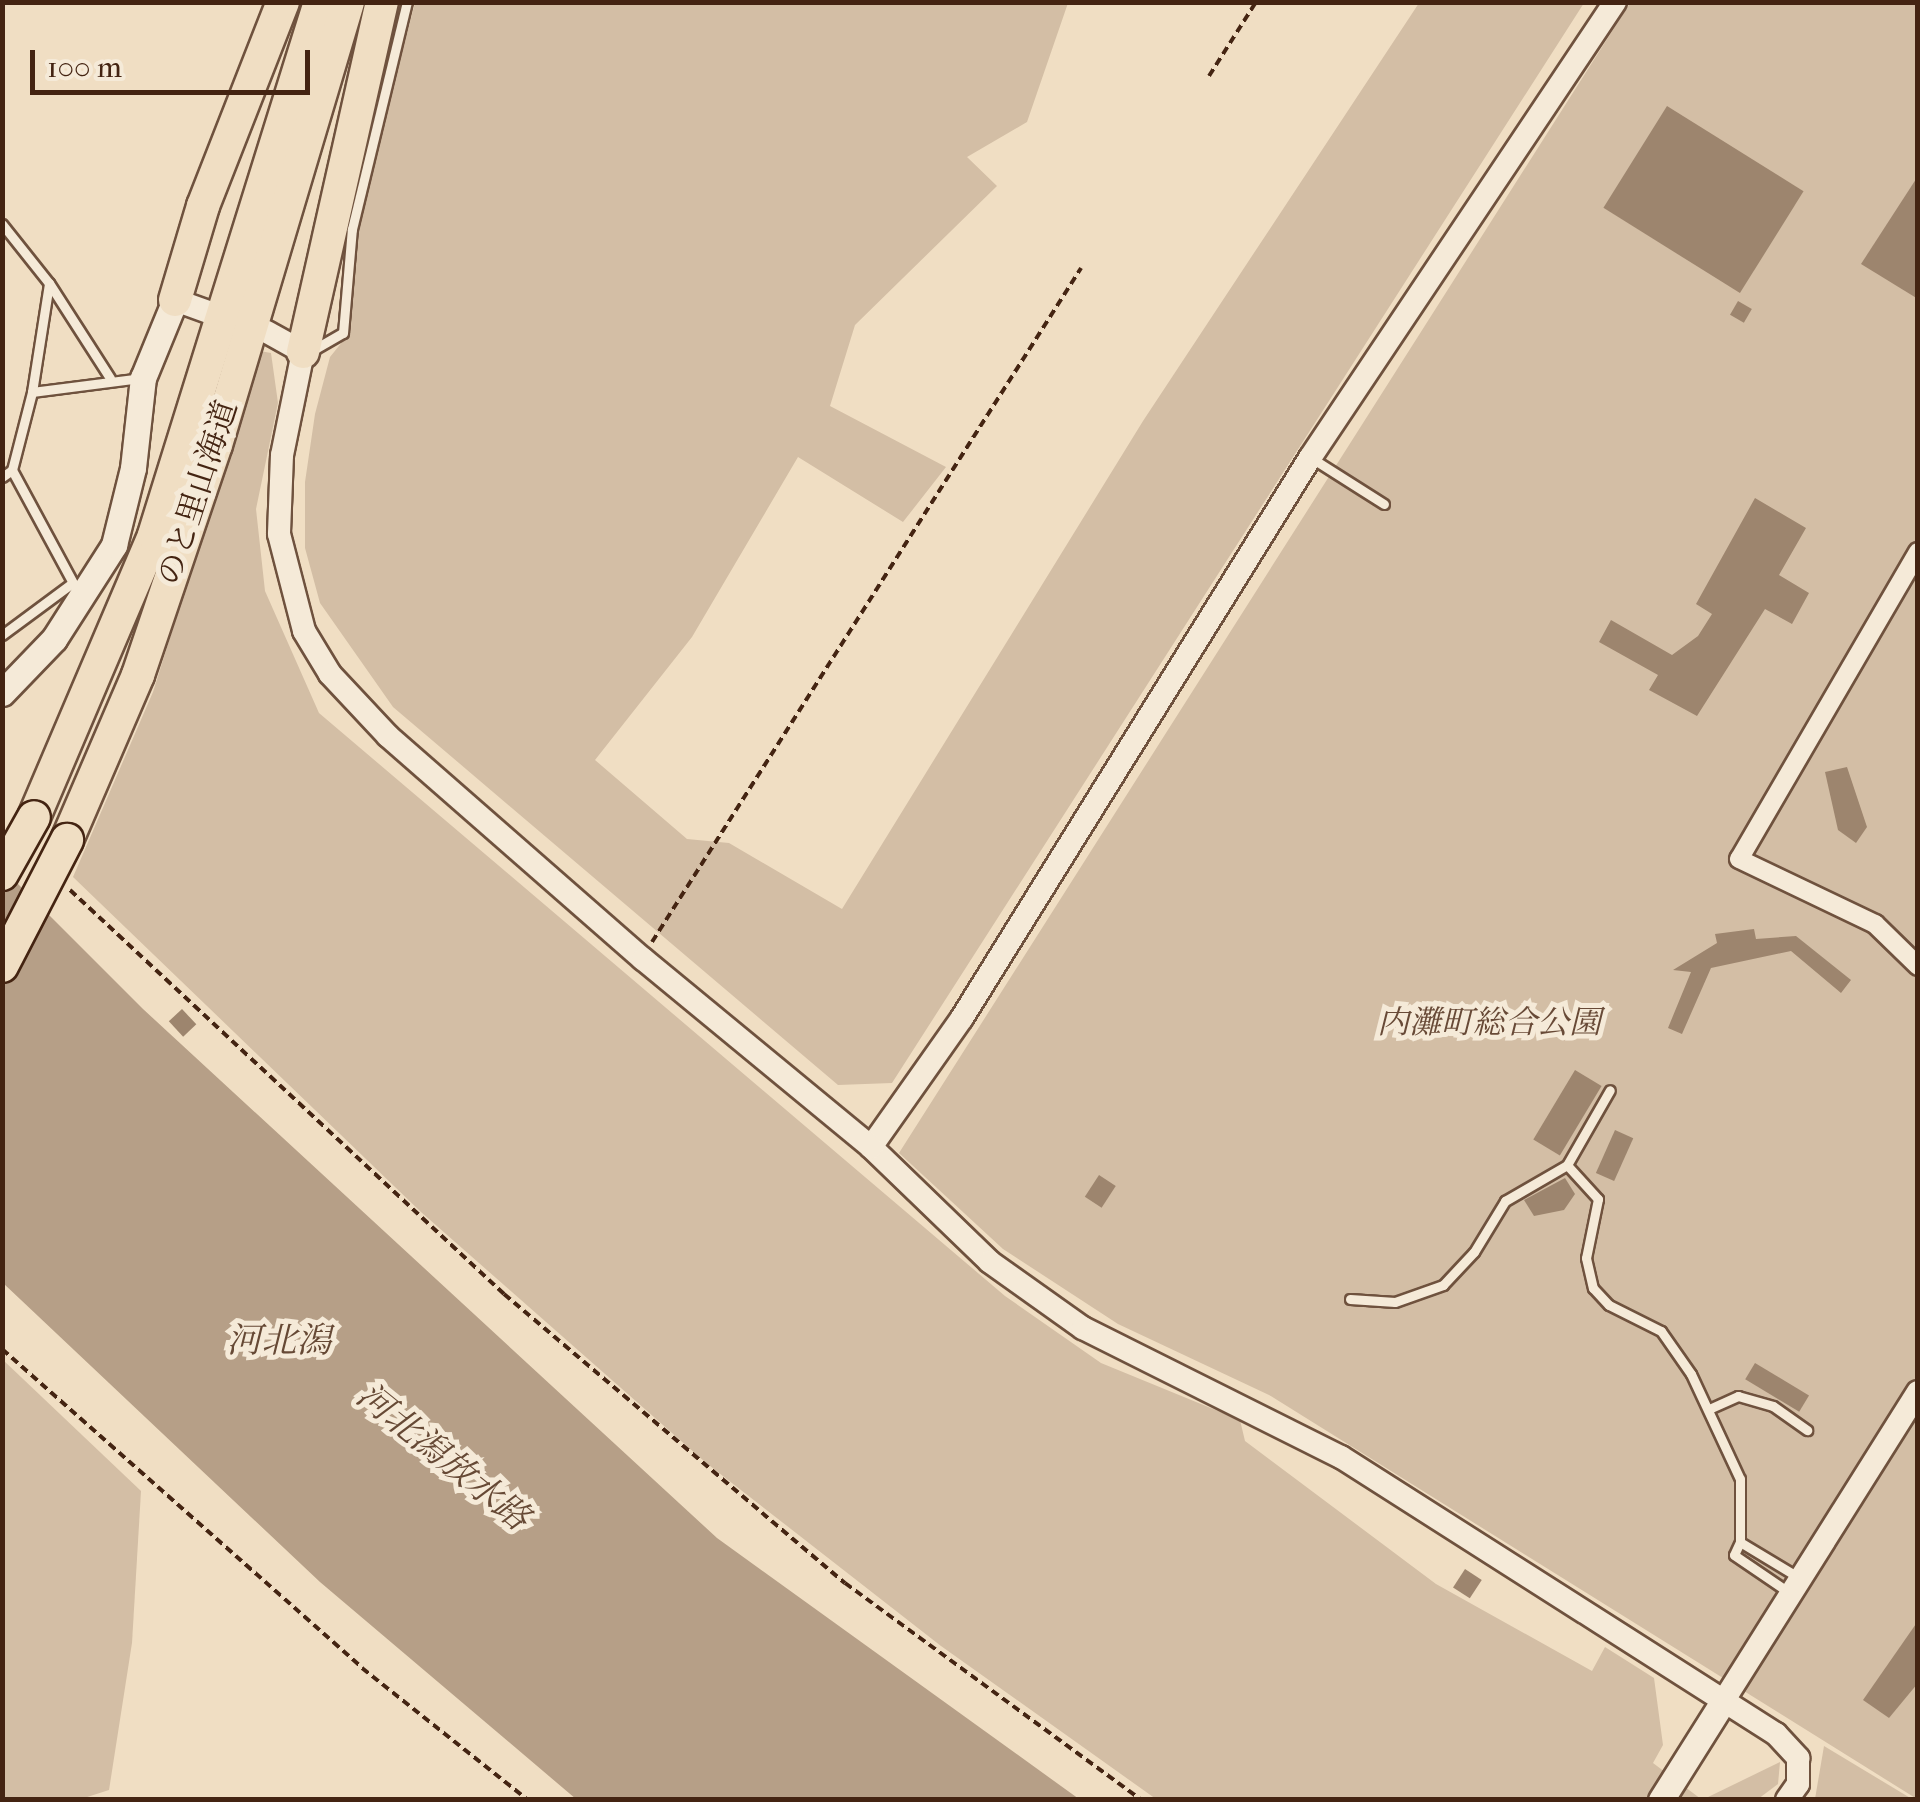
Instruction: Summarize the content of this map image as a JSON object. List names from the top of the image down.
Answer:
{
  "streets": {
    "highway": ["のと里山海道"]
  },
  "water": ["河北潟", "河北潟放水路"],
  "parks": ["内灘町総合公園"],
  "scale_bar": "100 m"
}
